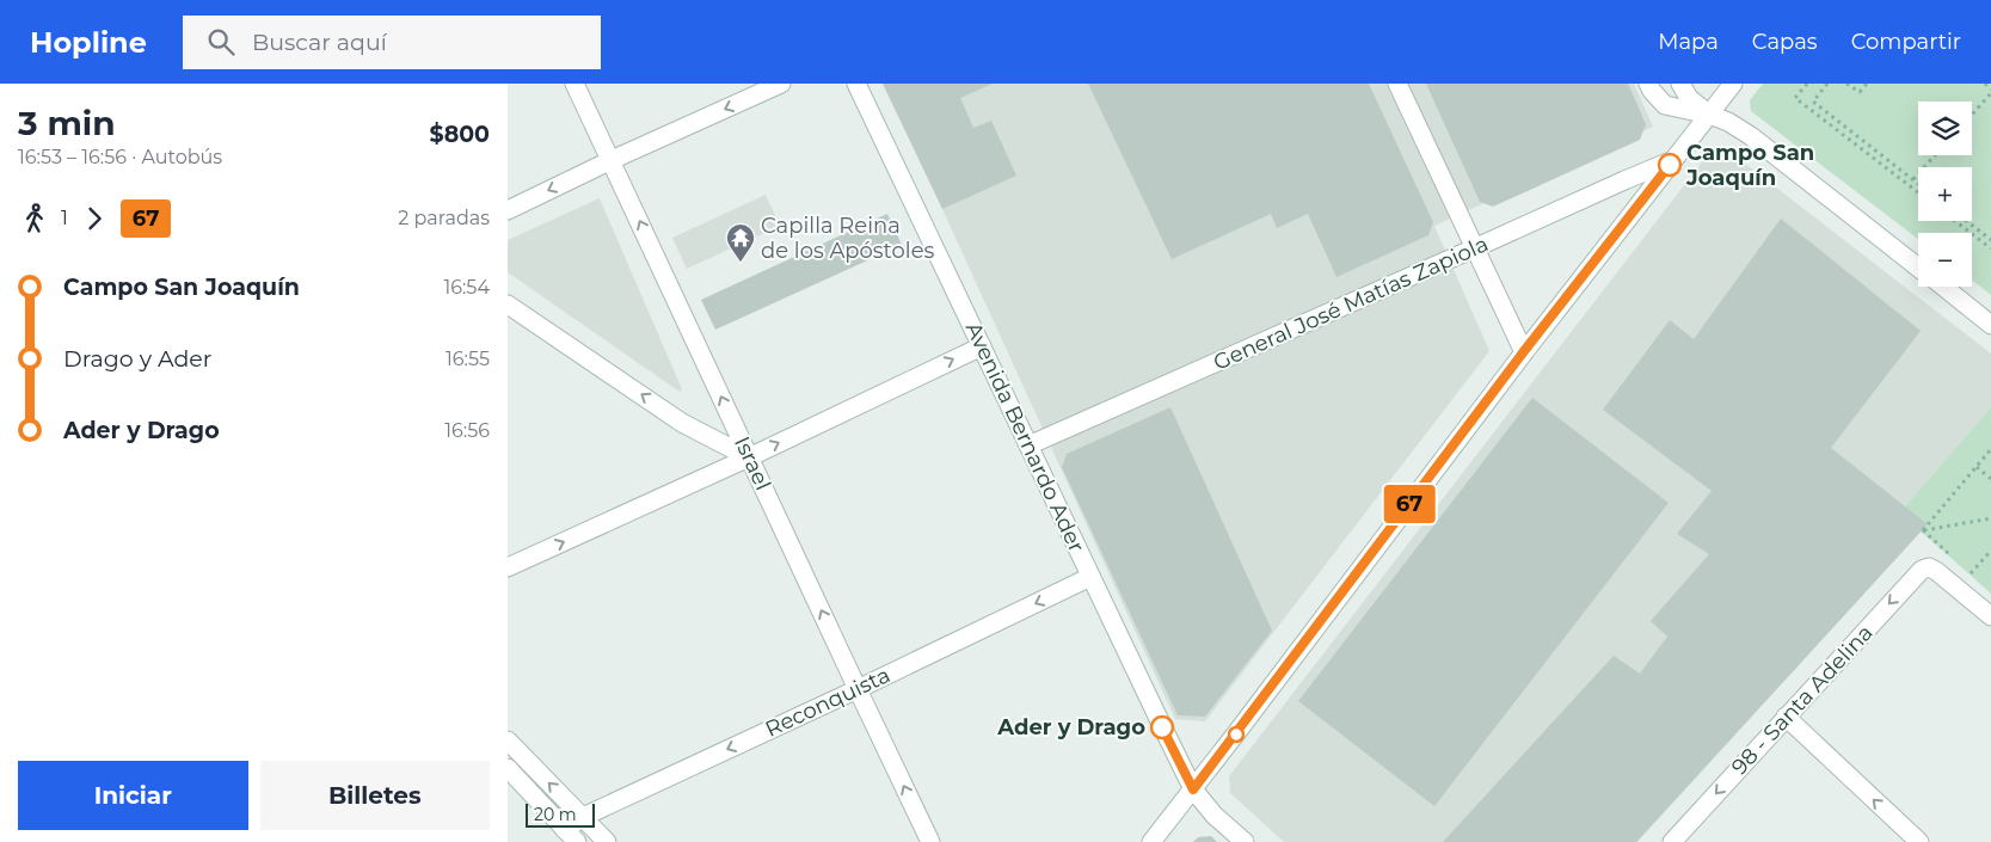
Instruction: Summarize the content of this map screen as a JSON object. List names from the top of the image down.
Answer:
{
  "streets": {
    "street": [
      "General José Matías Zapiola",
      "Avenida Bernardo Ader",
      "Israel",
      "98 - Santa Adelina",
      "Reconquista"
    ]
  },
  "crossings": [
    ["General José Matías Zapiola", "Avenida Bernardo Ader"],
    ["Avenida Bernardo Ader", "Reconquista"],
    ["Israel", "Reconquista"]
  ],
  "one_way": ["Israel", "98 - Santa Adelina", "Reconquista"],
  "places": {
    "other": ["Campo San Joaquín", "Ader y Drago"],
    "temple": ["Capilla Reina de los Apóstoles"]
  },
  "lines": ["bus line 67"],
  "scale_bar": "20 m",
  "page": {
    "header": "Hopline",
    "search": "Buscar aquí",
    "nav": ["Mapa", "Capas", "Compartir"],
    "heading": ["3 min", "16:53 – 16:56 · Autobús", "$800"],
    "on_map": "67",
    "map_buttons": ["+", "−"],
    "legs": ["1", "67", "2 paradas"],
    "list": [
      {
        "name": "Campo San Joaquín",
        "value": "16:54"
      },
      {
        "name": "Drago y Ader",
        "value": "16:55"
      },
      {
        "name": "Ader y Drago",
        "value": "16:56"
      }
    ],
    "buttons": ["Iniciar", "Billetes"],
    "scale": "20 m"
  }
}
